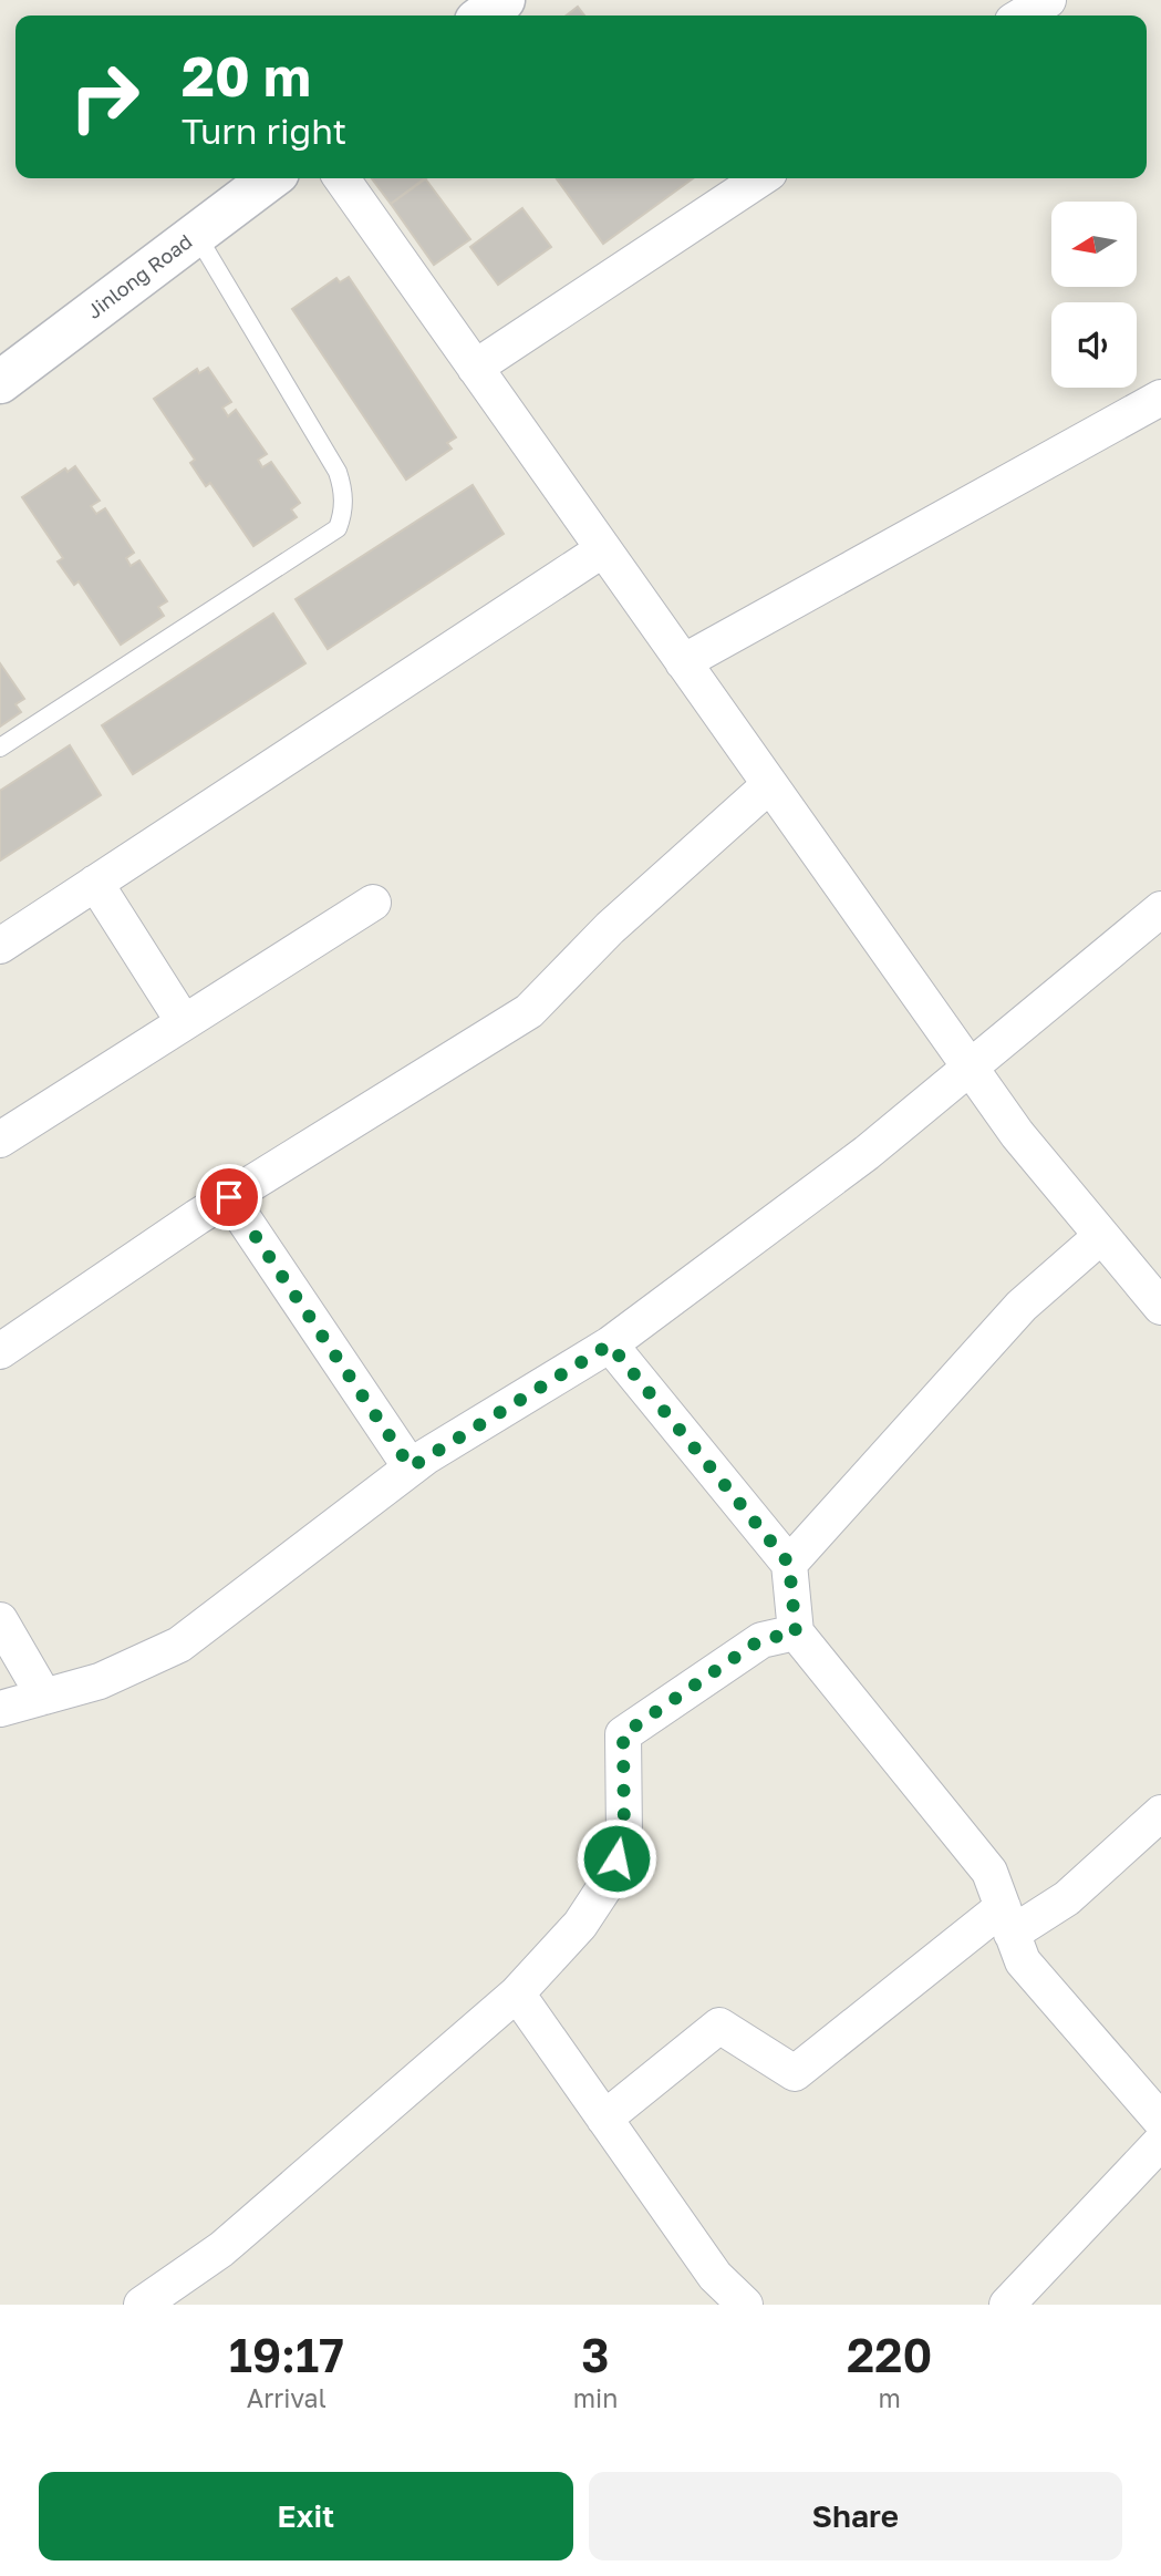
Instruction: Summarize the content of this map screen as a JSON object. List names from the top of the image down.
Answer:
{
  "streets": {
    "street": ["Jinlong Road"]
  },
  "north": "left",
  "page": {
    "turn": ["20 m", "Turn right"],
    "eta": [
      "19:17",
      "Arrival",
      "3",
      "min",
      "220",
      "m"
    ],
    "buttons": ["Exit", "Share"]
  }
}
